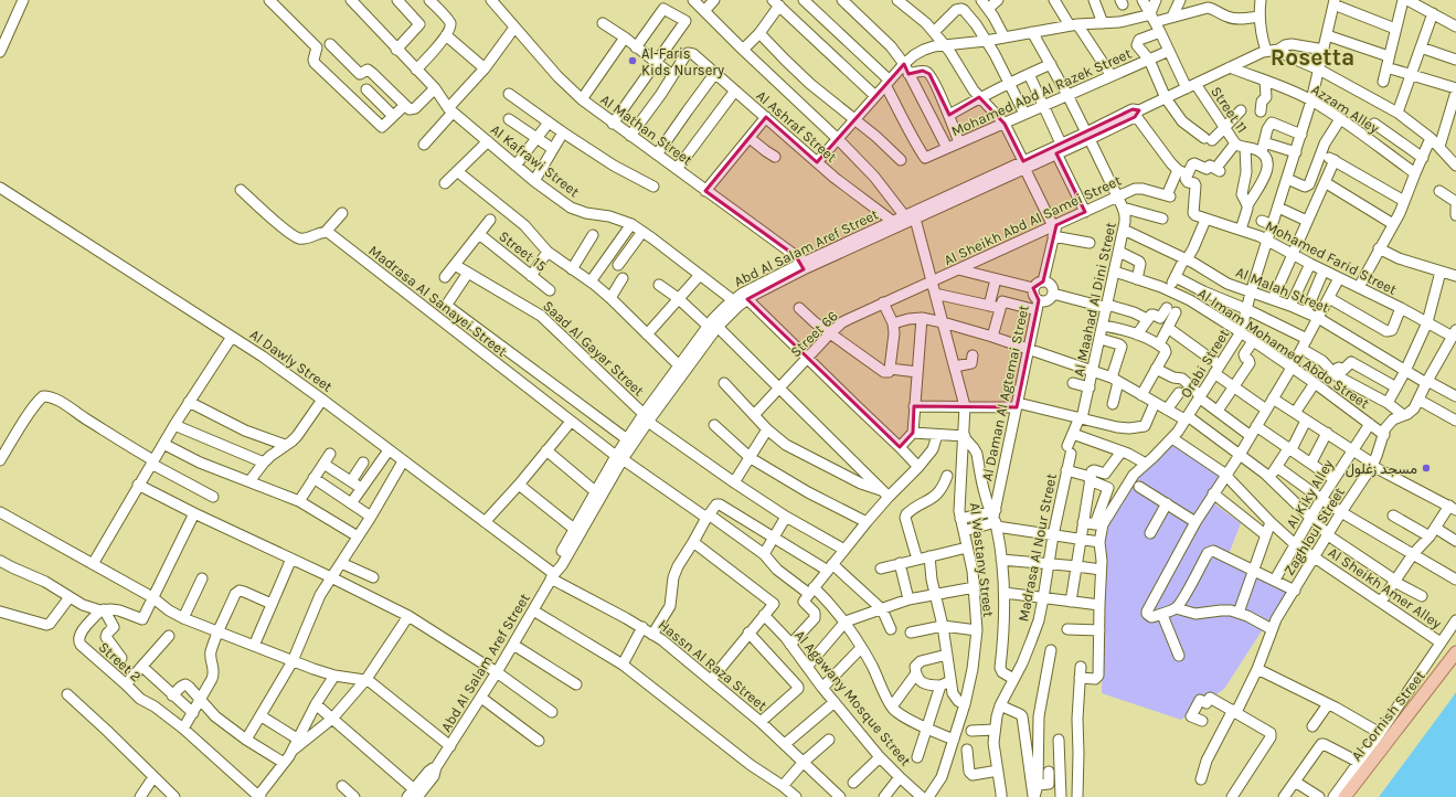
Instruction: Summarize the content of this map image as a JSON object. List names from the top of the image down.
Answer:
{
  "streets": {
    "main road": ["Al Cornish Street"],
    "street": [
      "Mohamed Abd Al Razek Street",
      "Azzam Alley",
      "Street 11",
      "Al Ashraf Street",
      "Al Mathan Street",
      "Al Kafrawi Street",
      "Al Sheikh Abd Al Samei Street",
      "Abd Al Salam Aref Street",
      "Street 15",
      "Mohamed Farid Street",
      "Al Malah Street",
      "Al Maahad Al Dini Street",
      "Madrasa Al Sanayei Street",
      "Street 66",
      "Saad Al Gayar Street",
      "Al Imam Mohamed Abdo Street",
      "Al Dawly Street",
      "Orabi Street",
      "Al Daman Al Agtemai Street",
      "Al Kiky Alley",
      "Zaghloul Street",
      "Madrasa Al Nour Street",
      "Al Wastany Street",
      "Al Sheikh Amer Alley",
      "Street 2",
      "Hassn Al Raza Street",
      "Al Agawany Mosque Street"
    ]
  },
  "crossings": [
    ["Mohamed Abd Al Razek Street", "Street 11"],
    ["Mohamed Abd Al Razek Street", "Al Maahad Al Dini Street"],
    ["Azzam Alley", "Abd Al Salam Aref Street"],
    ["Azzam Alley", "Orabi Street"],
    ["Street 11", "Abd Al Salam Aref Street"],
    ["Al Ashraf Street", "Abd Al Salam Aref Street"],
    ["Al Mathan Street", "Abd Al Salam Aref Street"],
    ["Al Kafrawi Street", "Abd Al Salam Aref Street"],
    ["Al Sheikh Abd Al Samei Street", "Al Maahad Al Dini Street"],
    ["Al Sheikh Abd Al Samei Street", "Street 66"],
    ["Al Sheikh Abd Al Samei Street", "Al Wastany Street"],
    ["Abd Al Salam Aref Street", "Al Maahad Al Dini Street"],
    ["Abd Al Salam Aref Street", "Madrasa Al Sanayei Street"],
    ["Abd Al Salam Aref Street", "Saad Al Gayar Street"],
    ["Abd Al Salam Aref Street", "Al Dawly Street"],
    ["Abd Al Salam Aref Street", "Orabi Street"],
    ["Abd Al Salam Aref Street", "Al Wastany Street"],
    ["Abd Al Salam Aref Street", "Hassn Al Raza Street"],
    ["Mohamed Farid Street", "Orabi Street"],
    ["Mohamed Farid Street", "Zaghloul Street"],
    ["Al Malah Street", "Al Maahad Al Dini Street"],
    ["Al Malah Street", "Orabi Street"],
    ["Al Malah Street", "Zaghloul Street"],
    ["Al Maahad Al Dini Street", "Al Imam Mohamed Abdo Street"],
    ["Al Maahad Al Dini Street", "Madrasa Al Nour Street"],
    ["Street 66", "Al Wastany Street"],
    ["Al Imam Mohamed Abdo Street", "Orabi Street"],
    ["Al Imam Mohamed Abdo Street", "Al Kiky Alley"],
    ["Al Imam Mohamed Abdo Street", "Zaghloul Street"],
    ["Al Dawly Street", "Hassn Al Raza Street"],
    ["Orabi Street", "Al Sheikh Amer Alley"],
    ["Al Kiky Alley", "Al Sheikh Amer Alley"],
    ["Zaghloul Street", "Al Sheikh Amer Alley"]
  ],
  "districts": ["Rosetta"],
  "places": ["Al-Faris Kids Nursery", "مسجد زغلول"]
}
